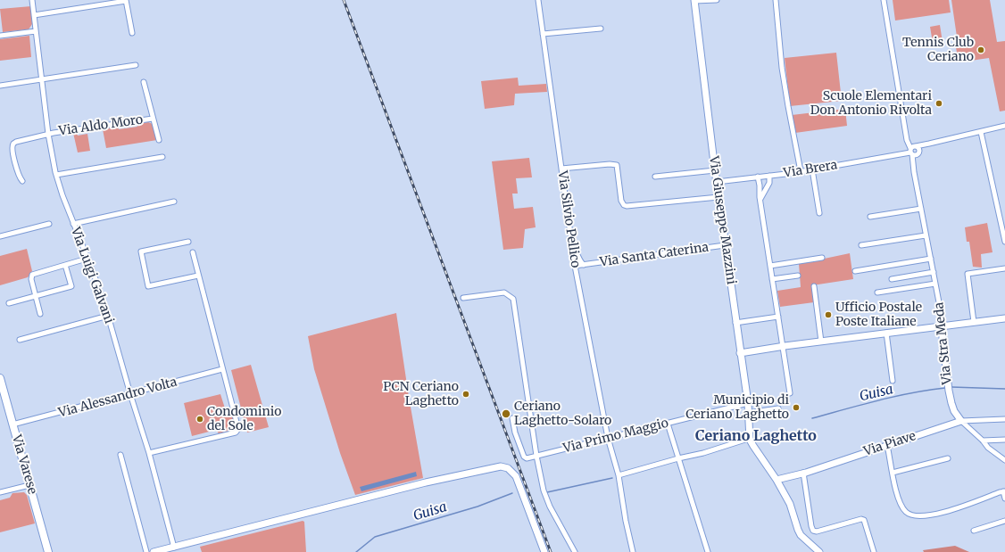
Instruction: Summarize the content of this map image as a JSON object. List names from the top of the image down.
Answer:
{
  "streets": {
    "main road": ["Via Varese"],
    "street": [
      "Via Aldo Moro",
      "Via Brera",
      "Via Silvio Pellico",
      "Via Giuseppe Mazzini",
      "Via Santa Caterina",
      "Via Luigi Galvani",
      "Via Stra Meda",
      "Via Alessandro Volta",
      "Via Primo Maggio",
      "Via Piave"
    ]
  },
  "crossings": [
    ["Via Aldo Moro", "Via Luigi Galvani"],
    ["Via Brera", "Via Giuseppe Mazzini"],
    ["Via Brera", "Via Stra Meda"],
    ["Via Silvio Pellico", "Via Santa Caterina"],
    ["Via Silvio Pellico", "Via Primo Maggio"],
    ["Via Giuseppe Mazzini", "Via Santa Caterina"],
    ["Via Giuseppe Mazzini", "Via Primo Maggio"],
    ["Via Luigi Galvani", "Via Alessandro Volta"],
    ["Via Stra Meda", "Via Piave"],
    ["Via Alessandro Volta", "Via Varese"]
  ],
  "districts": ["Ceriano Laghetto"],
  "water": ["Guisa"],
  "places": [
    "Tennis Club Ceriano",
    "Scuole Elementari Don Antonio Rivolta",
    "Ufficio Postale Poste Italiane",
    "PCN Ceriano Laghetto",
    "Municipio di Ceriano Laghetto",
    "Ceriano Laghetto-Solaro",
    "Condominio del Sole"
  ]
}
